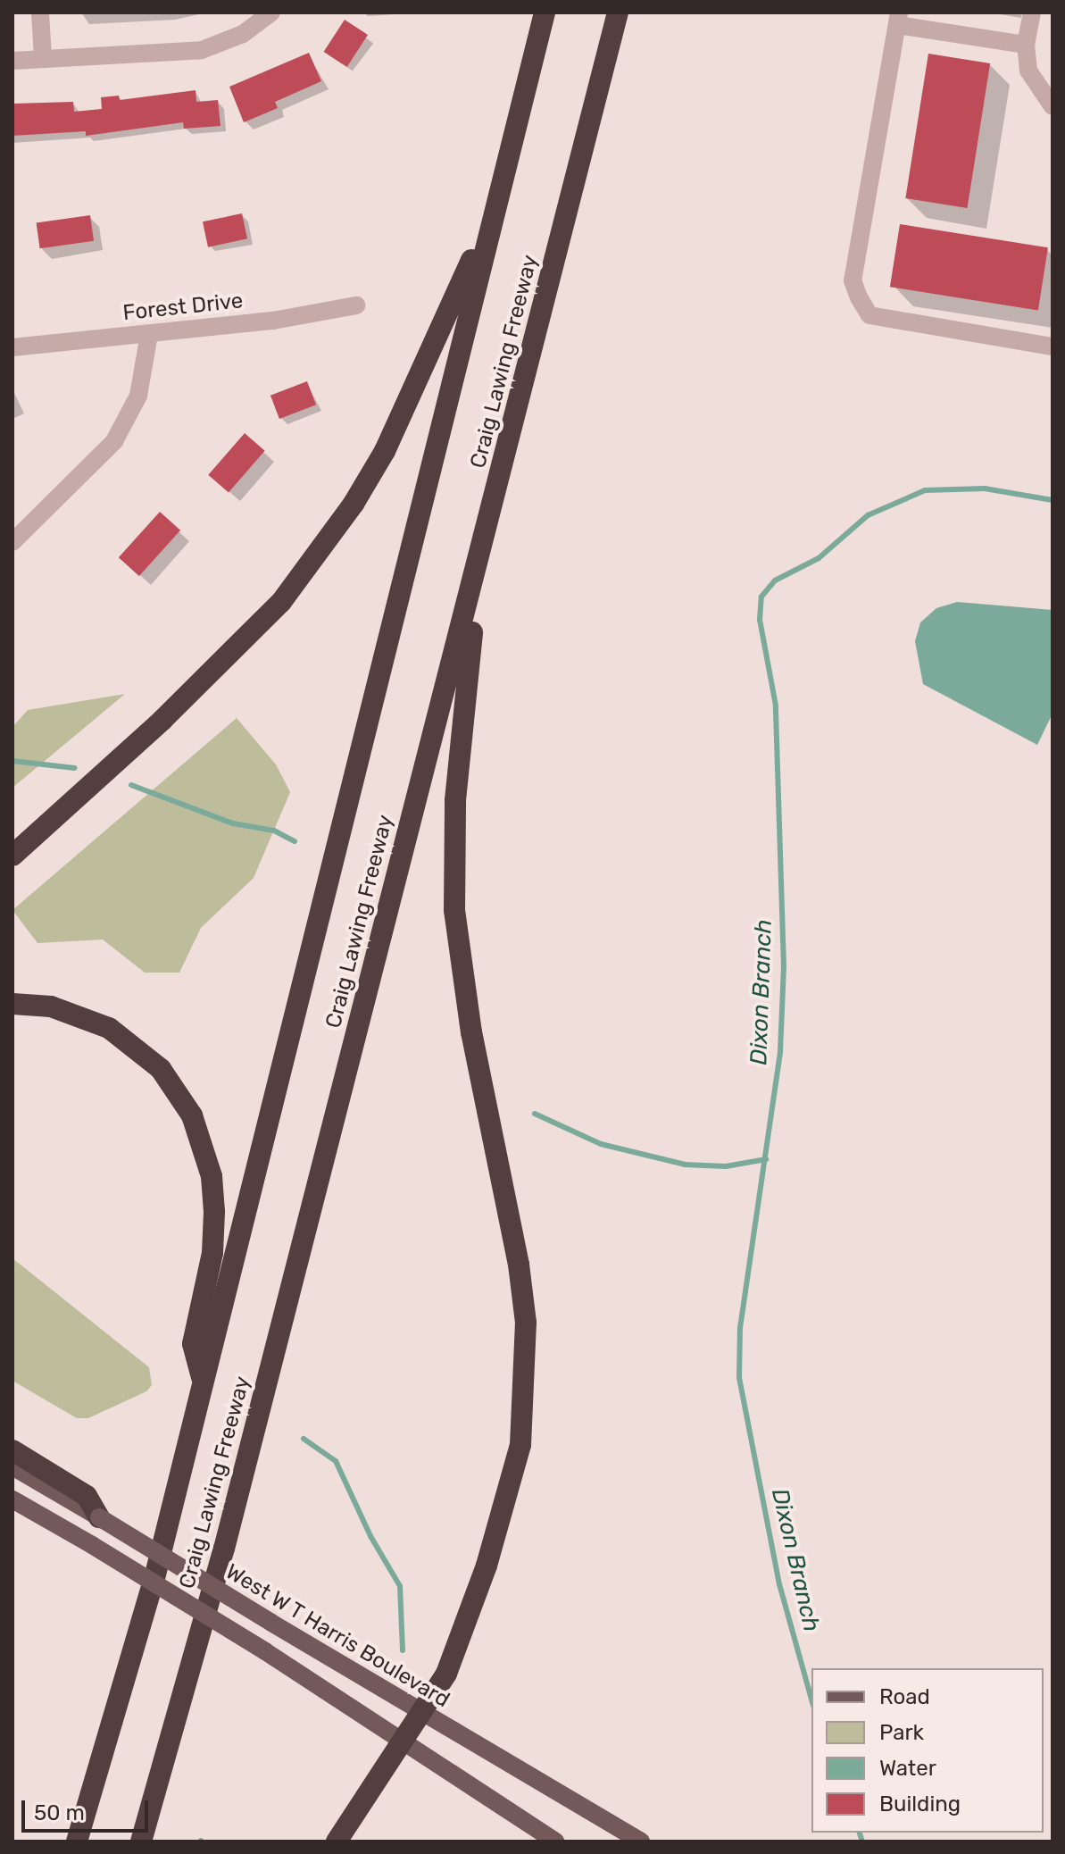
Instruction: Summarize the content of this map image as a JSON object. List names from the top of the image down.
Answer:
{
  "streets": {
    "highway": ["Craig Lawing Freeway"],
    "main road": ["West W T Harris Boulevard"],
    "street": ["Forest Drive"]
  },
  "water": ["Dixon Branch"],
  "legend": [
    "Road",
    "Park",
    "Water",
    "Building"
  ],
  "scale_bar": "50 m"
}
